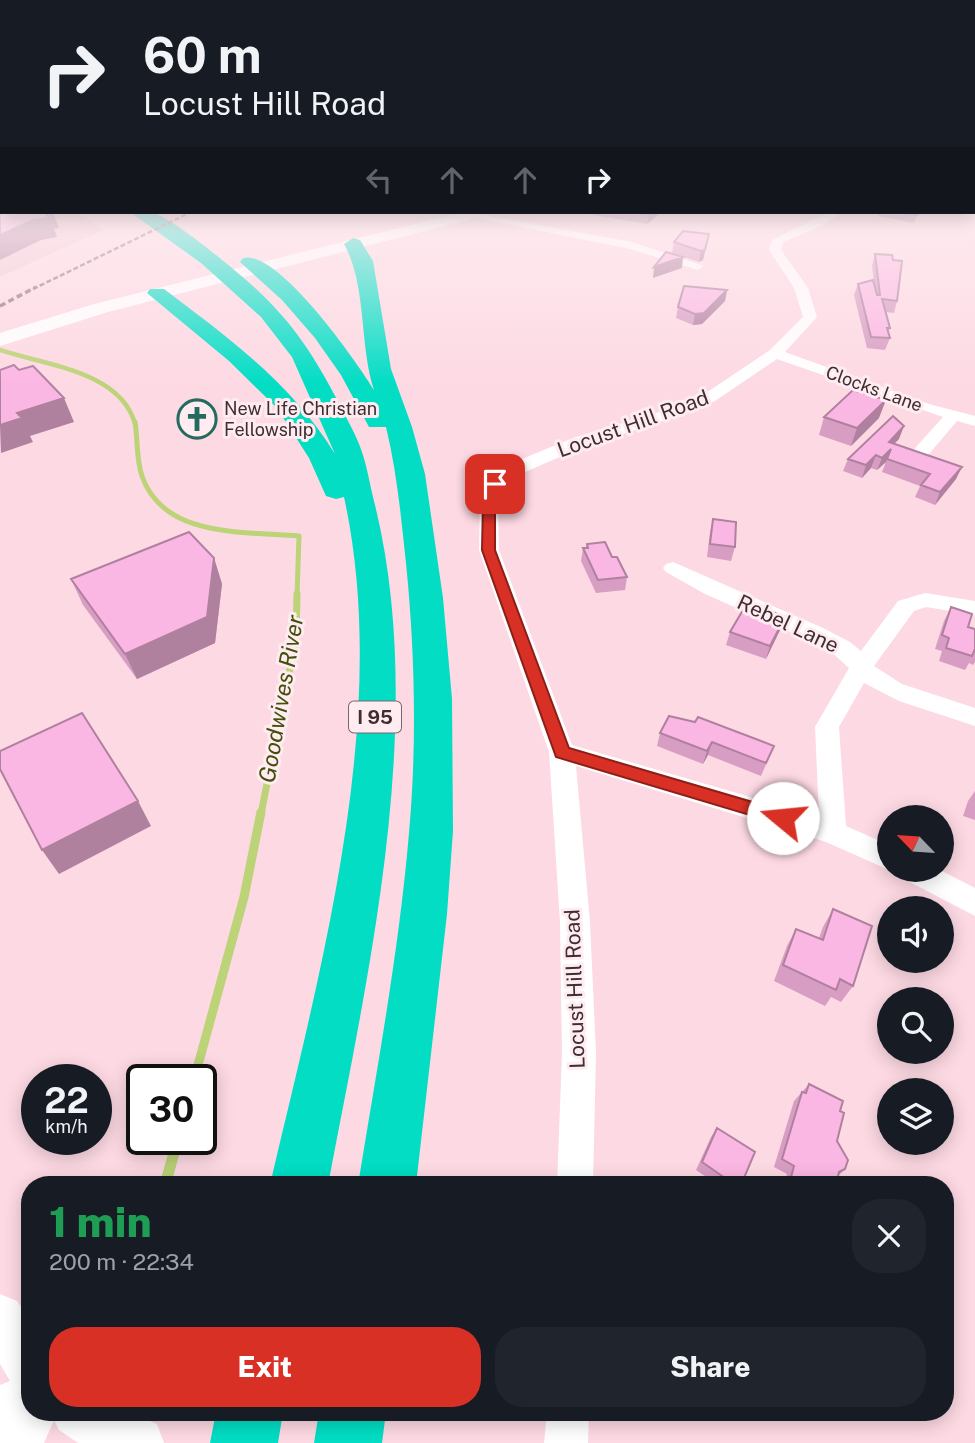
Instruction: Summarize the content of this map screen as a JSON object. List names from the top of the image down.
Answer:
{
  "streets": {
    "highway": ["I 95"],
    "street": ["Clocks Lane", "Locust Hill Road", "Rebel Lane"]
  },
  "crossings": [
    ["Clocks Lane", "Locust Hill Road"]
  ],
  "water": ["Goodwives River"],
  "places": {
    "church": ["New Life Christian Fellowship"]
  },
  "north": "top left",
  "page": {
    "turn": ["60 m", "Locust Hill Road"],
    "speed": "22 km/h",
    "limit": "30",
    "heading": ["1 min", "200 m · 22:34"],
    "buttons": ["Exit", "Share"]
  }
}
